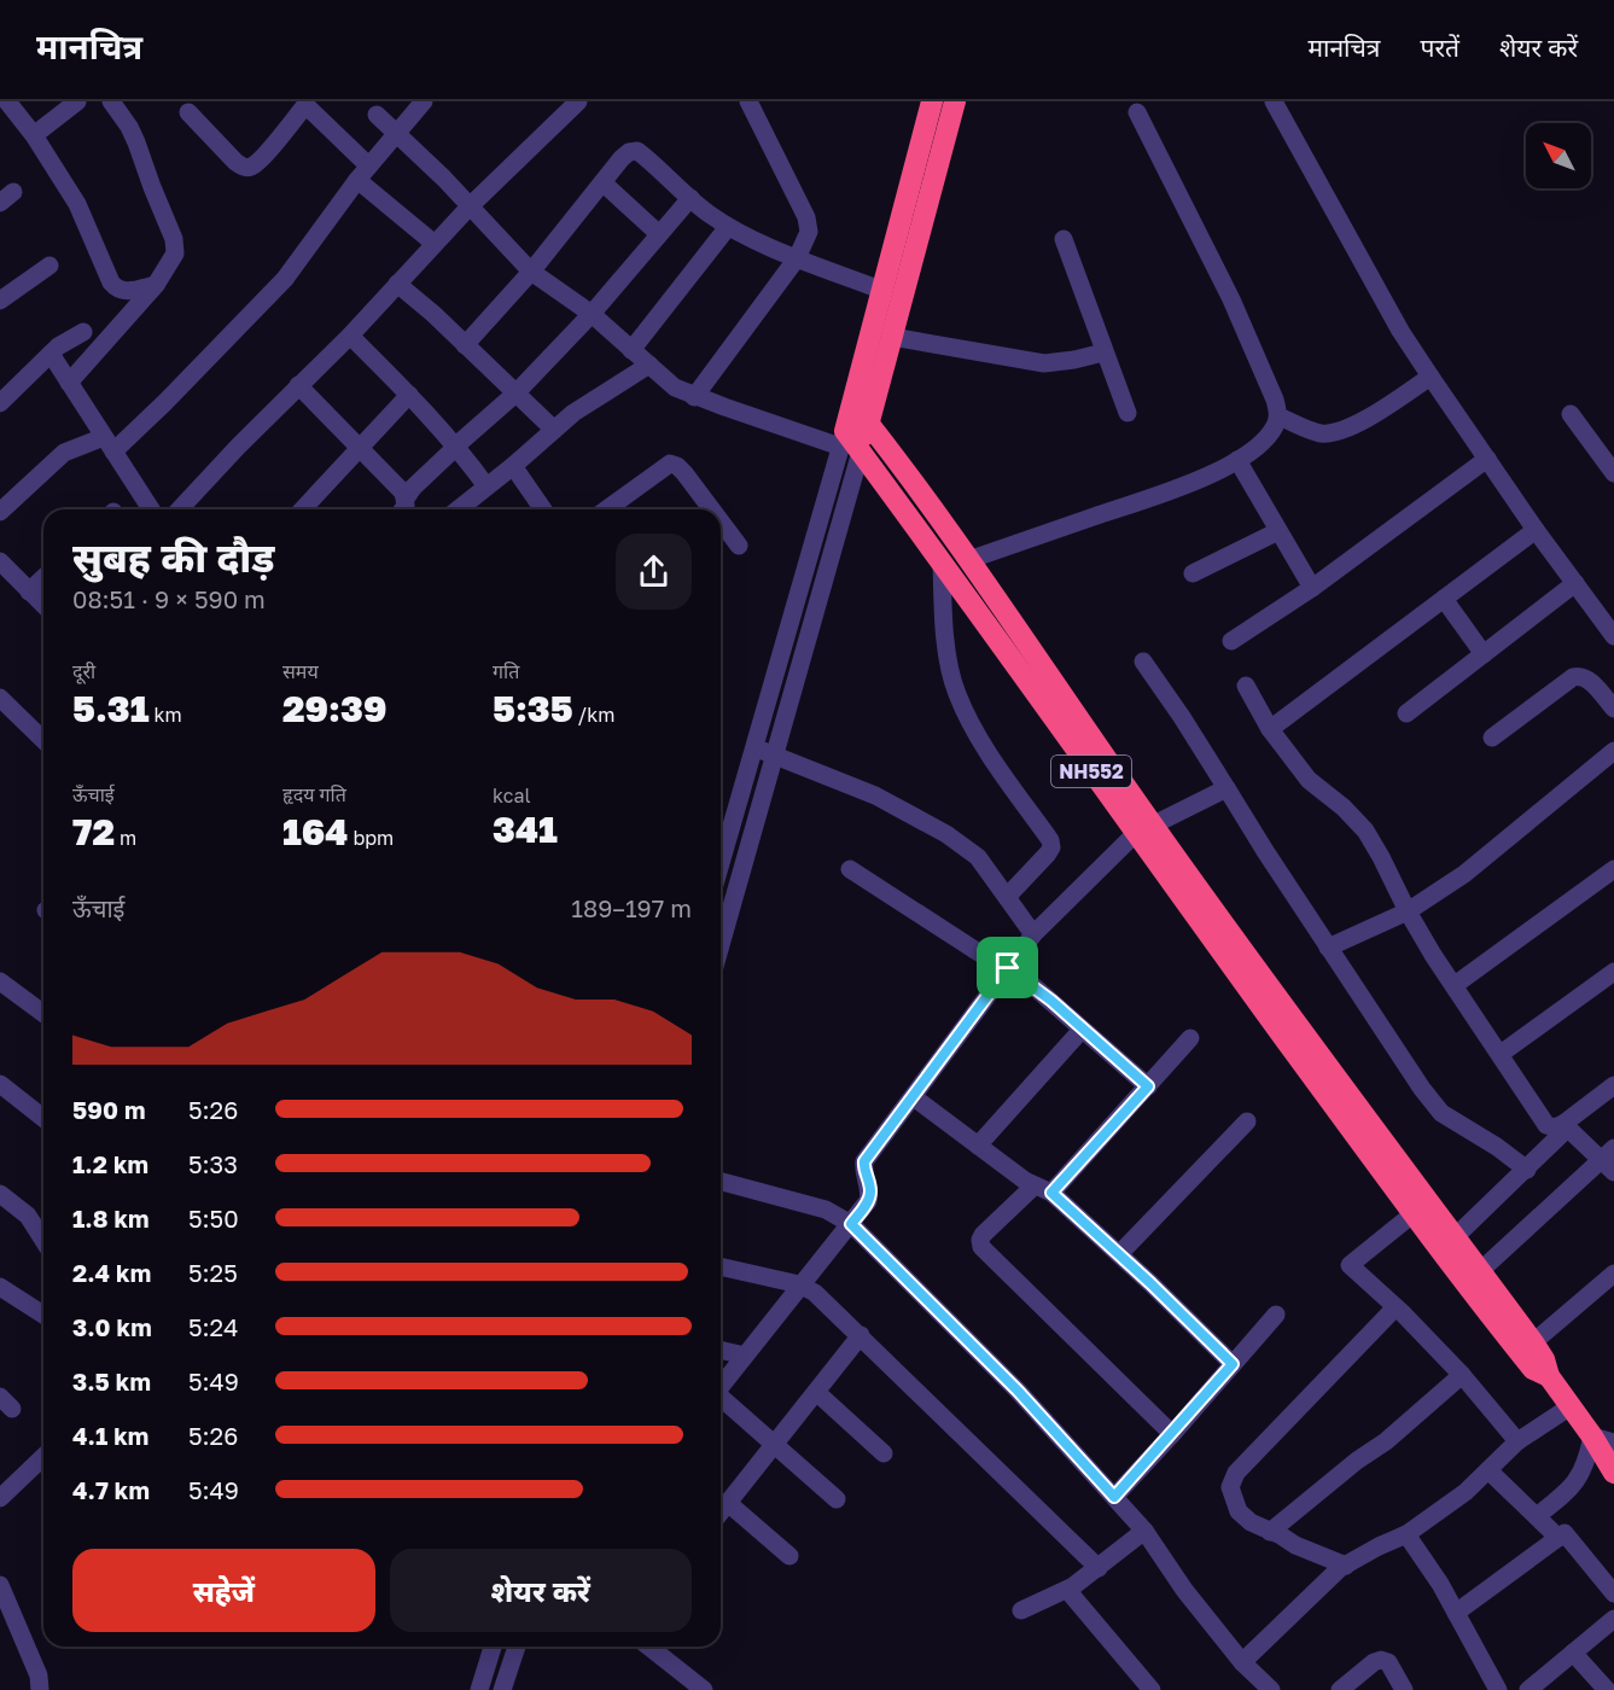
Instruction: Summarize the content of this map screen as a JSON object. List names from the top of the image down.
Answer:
{
  "streets": {
    "highway": ["NH552"]
  },
  "north": "top left",
  "page": {
    "header": "मानचित्र",
    "nav": ["मानचित्र", "परतें", "शेयर करें"],
    "heading": ["सुबह की दौड़", "08:51 · 9 × 590 m"],
    "stats": [
      ["दूरी", "5.31 km"],
      ["समय", "29:39"],
      ["गति", "5:35 /km"],
      ["ऊँचाई", "72 m"],
      ["हृदय गति", "164 bpm"],
      ["kcal", "341"]
    ],
    "chart": ["ऊँचाई", "189–197 m"],
    "list": [
      {
        "name": "590 m",
        "note": "5:26"
      },
      {
        "name": "1.2 km",
        "note": "5:33"
      },
      {
        "name": "1.8 km",
        "note": "5:50"
      },
      {
        "name": "2.4 km",
        "note": "5:25"
      },
      {
        "name": "3.0 km",
        "note": "5:24"
      },
      {
        "name": "3.5 km",
        "note": "5:49"
      },
      {
        "name": "4.1 km",
        "note": "5:26"
      },
      {
        "name": "4.7 km",
        "note": "5:49"
      }
    ],
    "buttons": ["सहेजें", "शेयर करें"]
  }
}
